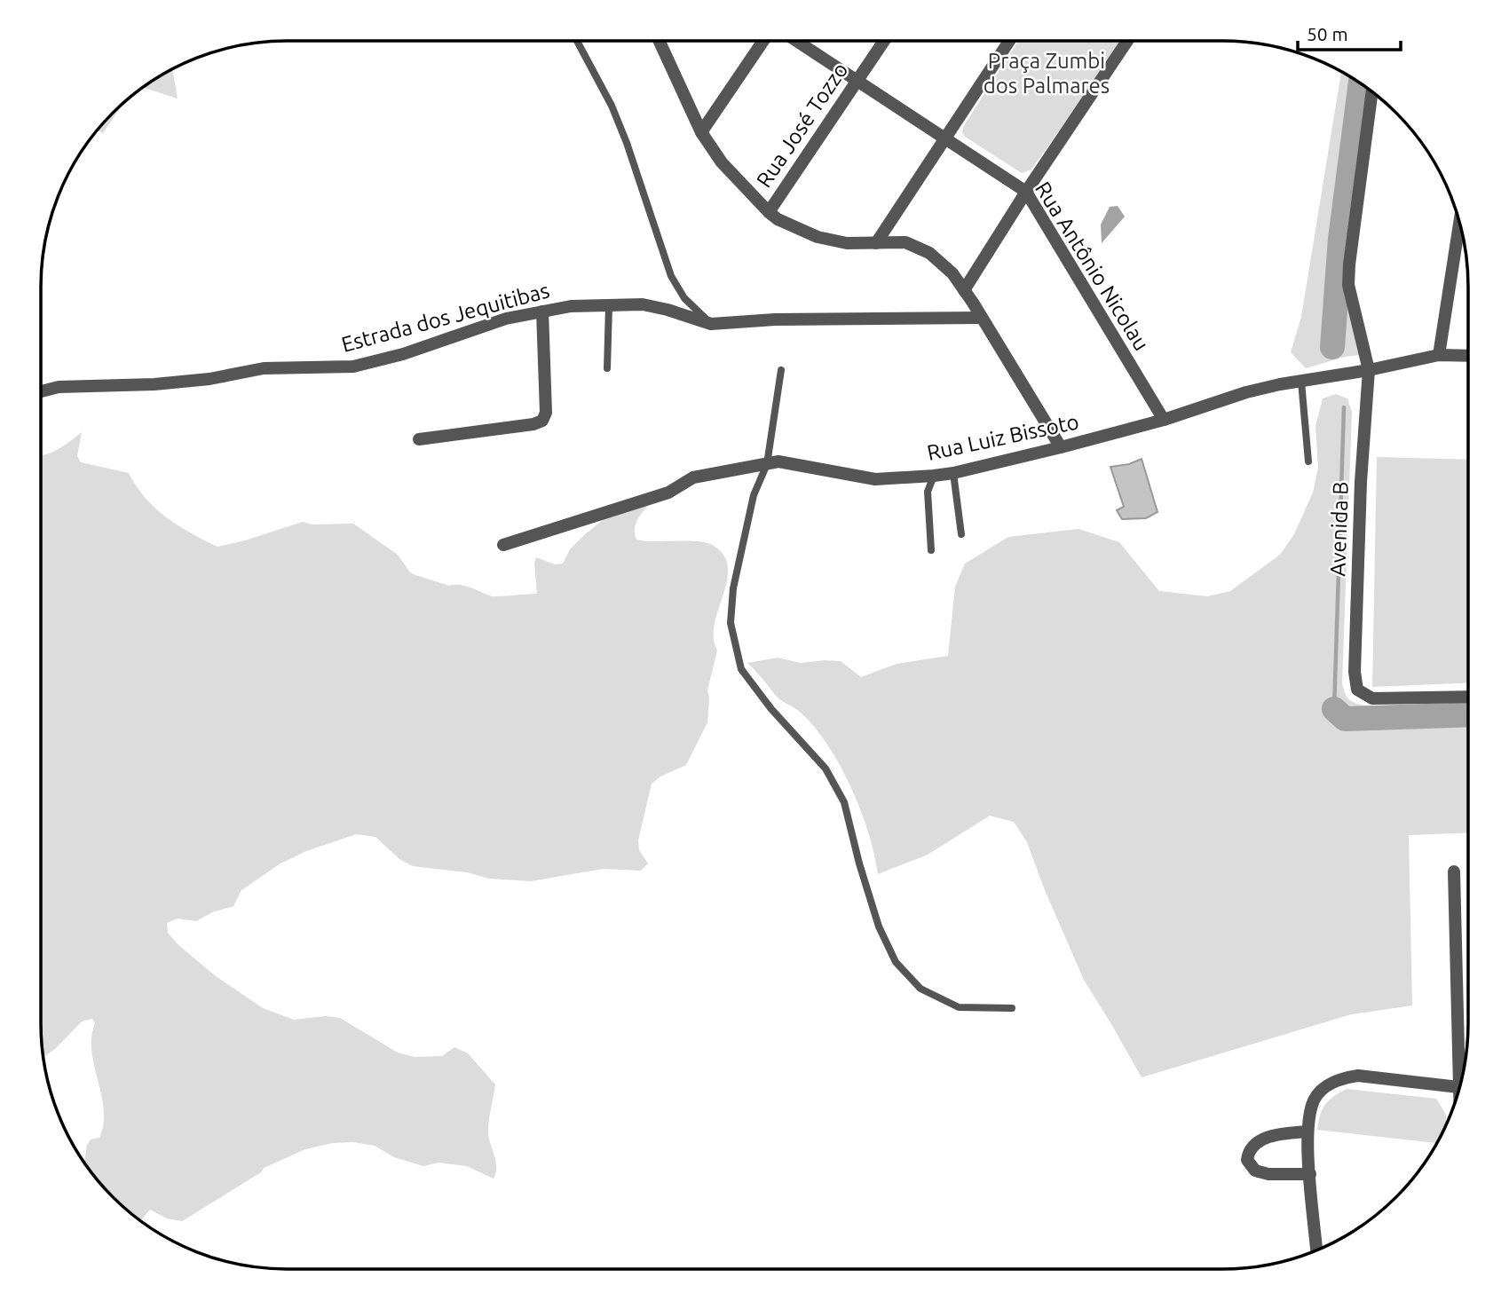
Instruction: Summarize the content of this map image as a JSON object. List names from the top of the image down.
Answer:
{
  "streets": {
    "street": [
      "Rua José Tozzo",
      "Rua Antônio Nicolau",
      "Estrada dos Jequitibas",
      "Rua Luiz Bissoto",
      "Avenida B"
    ]
  },
  "crossings": [
    ["Rua José Tozzo", "Rua Antônio Nicolau"],
    ["Rua Antônio Nicolau", "Rua Luiz Bissoto"],
    ["Rua Luiz Bissoto", "Avenida B"]
  ],
  "parks": ["Praça Zumbi dos Palmares"],
  "scale_bar": "50 m"
}
